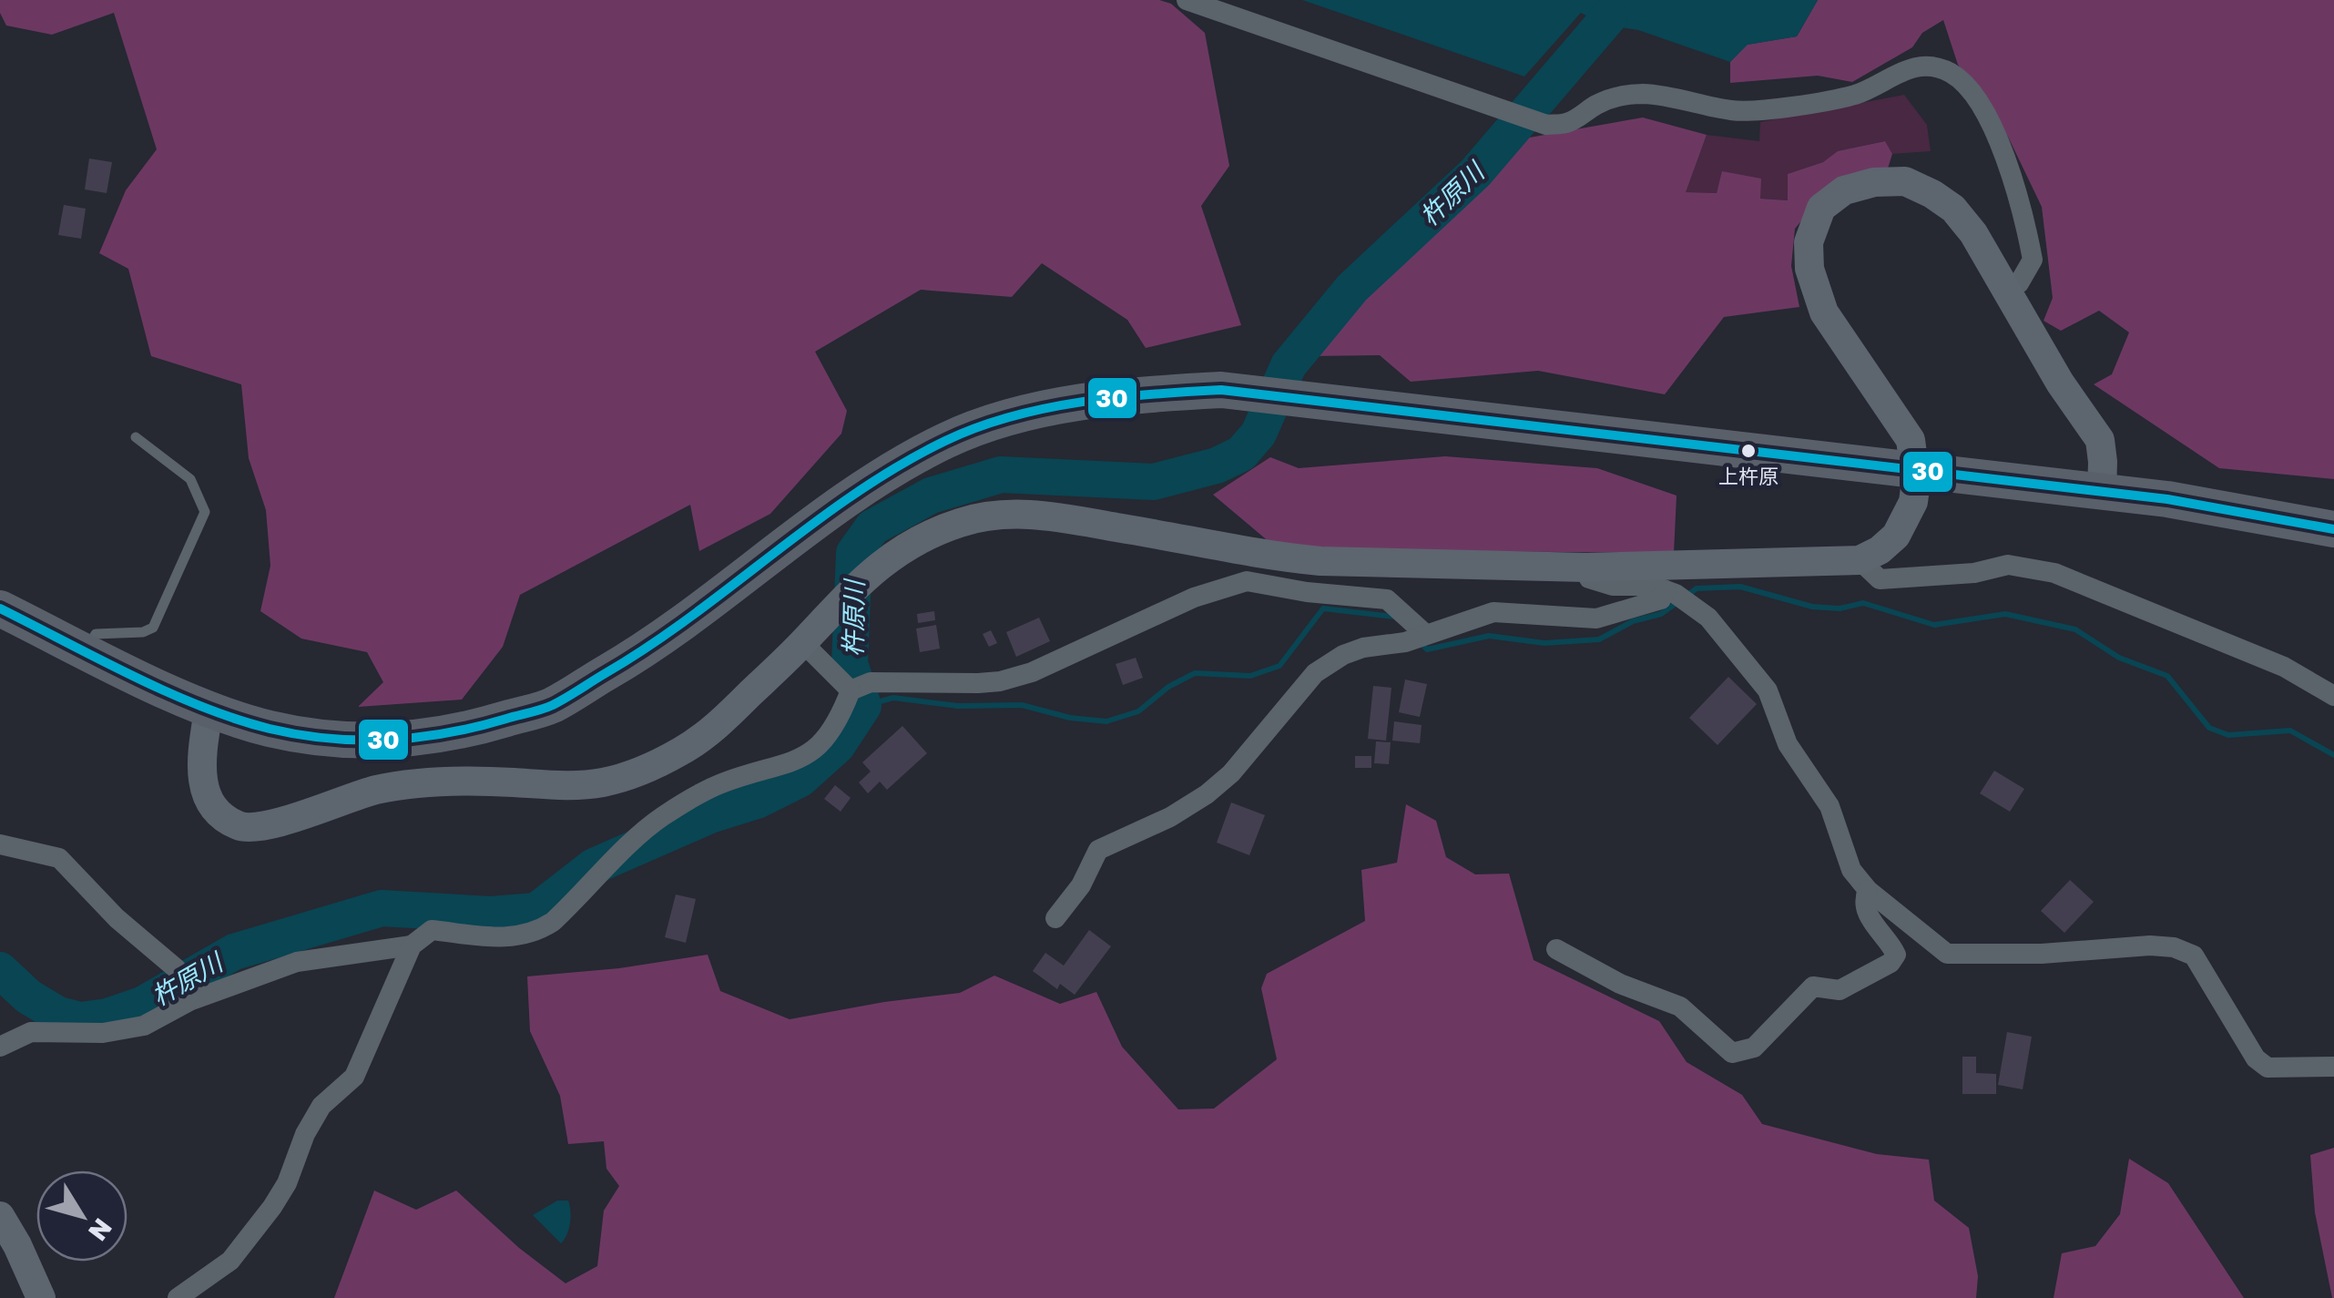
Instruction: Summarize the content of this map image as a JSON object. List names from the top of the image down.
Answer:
{
  "water": ["杵原川"],
  "places": ["上杵原"],
  "lines": ["transit line 30"],
  "north": "bottom right"
}
